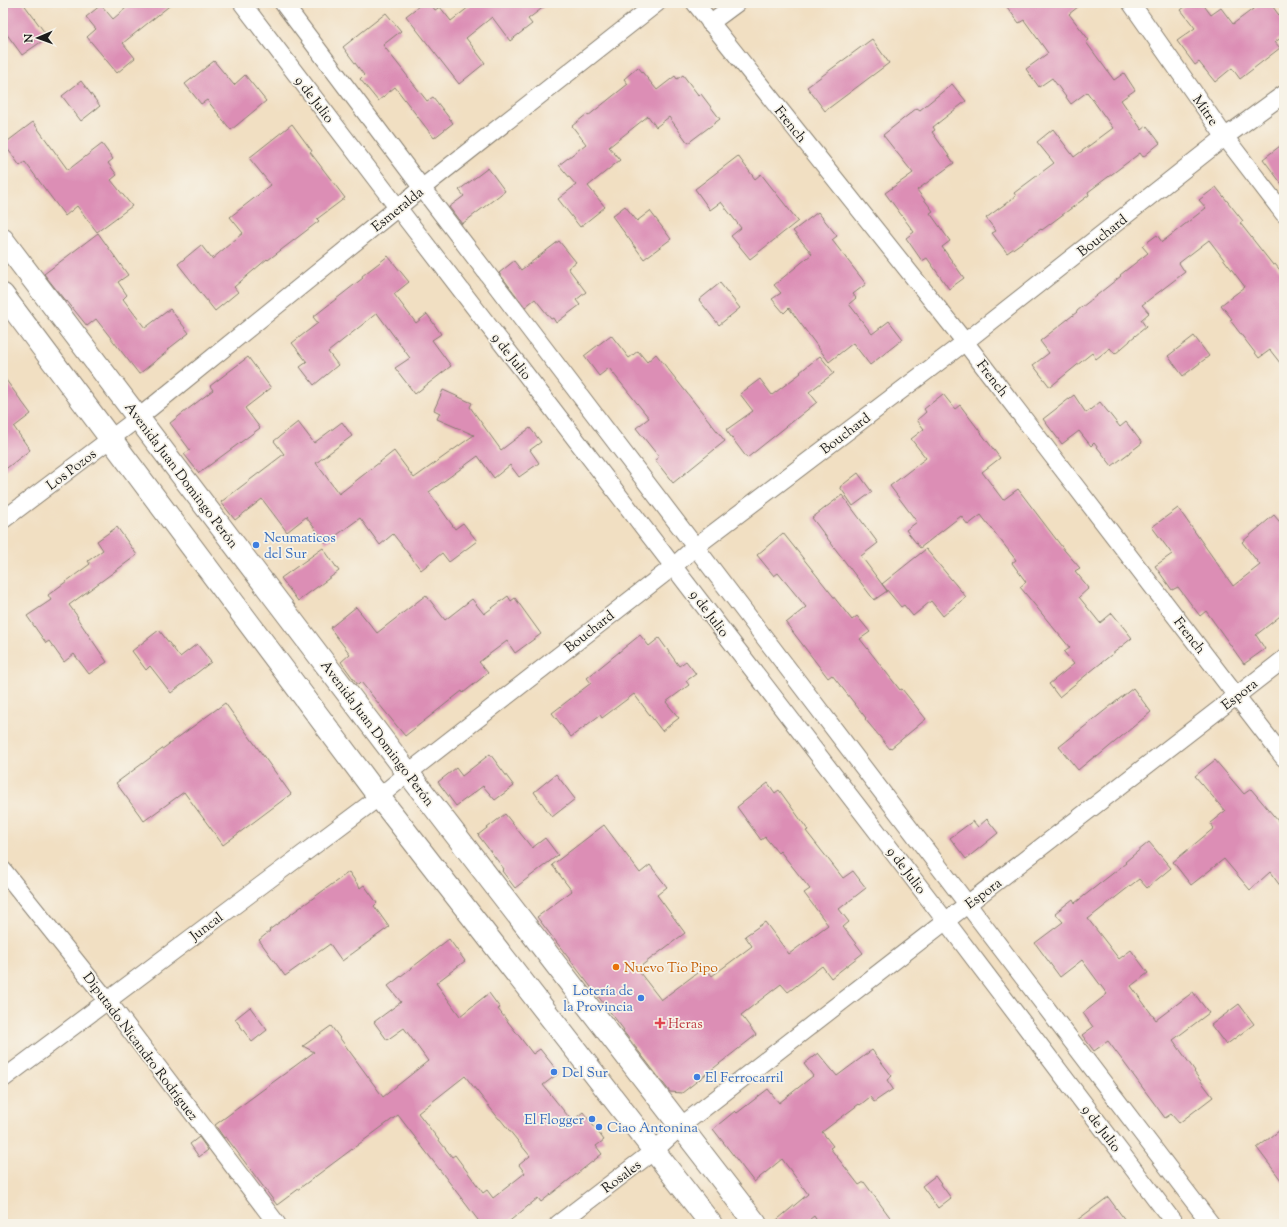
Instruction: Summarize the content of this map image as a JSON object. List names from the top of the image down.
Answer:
{
  "streets": {
    "main road": ["Avenida Juan Domingo Perón"],
    "street": [
      "9 de Julio",
      "Mitre",
      "French",
      "Esmeralda",
      "Bouchard",
      "Los Pozos",
      "Espora",
      "Juncal",
      "Diputado Nicandro Rodríguez",
      "Rosales"
    ]
  },
  "crossings": [
    ["9 de Julio", "Esmeralda"],
    ["9 de Julio", "Bouchard"],
    ["9 de Julio", "Espora"],
    ["Mitre", "Bouchard"],
    ["French", "Bouchard"],
    ["French", "Espora"],
    ["Esmeralda", "Los Pozos"],
    ["Esmeralda", "Avenida Juan Domingo Perón"],
    ["Bouchard", "Avenida Juan Domingo Perón"],
    ["Bouchard", "Juncal"],
    ["Los Pozos", "Avenida Juan Domingo Perón"],
    ["Avenida Juan Domingo Perón", "Espora"],
    ["Avenida Juan Domingo Perón", "Juncal"],
    ["Avenida Juan Domingo Perón", "Rosales"],
    ["Espora", "Rosales"],
    ["Juncal", "Diputado Nicandro Rodríguez"]
  ],
  "places": {
    "other": [
      "Neumaticos del Sur",
      "Nuevo Tío Pipo",
      "Lotería de la Provincia",
      "Del Sur",
      "El Ferrocarril",
      "El Flogger",
      "Ciao Antonina"
    ],
    "health": ["Heras"]
  },
  "north": "left"
}
